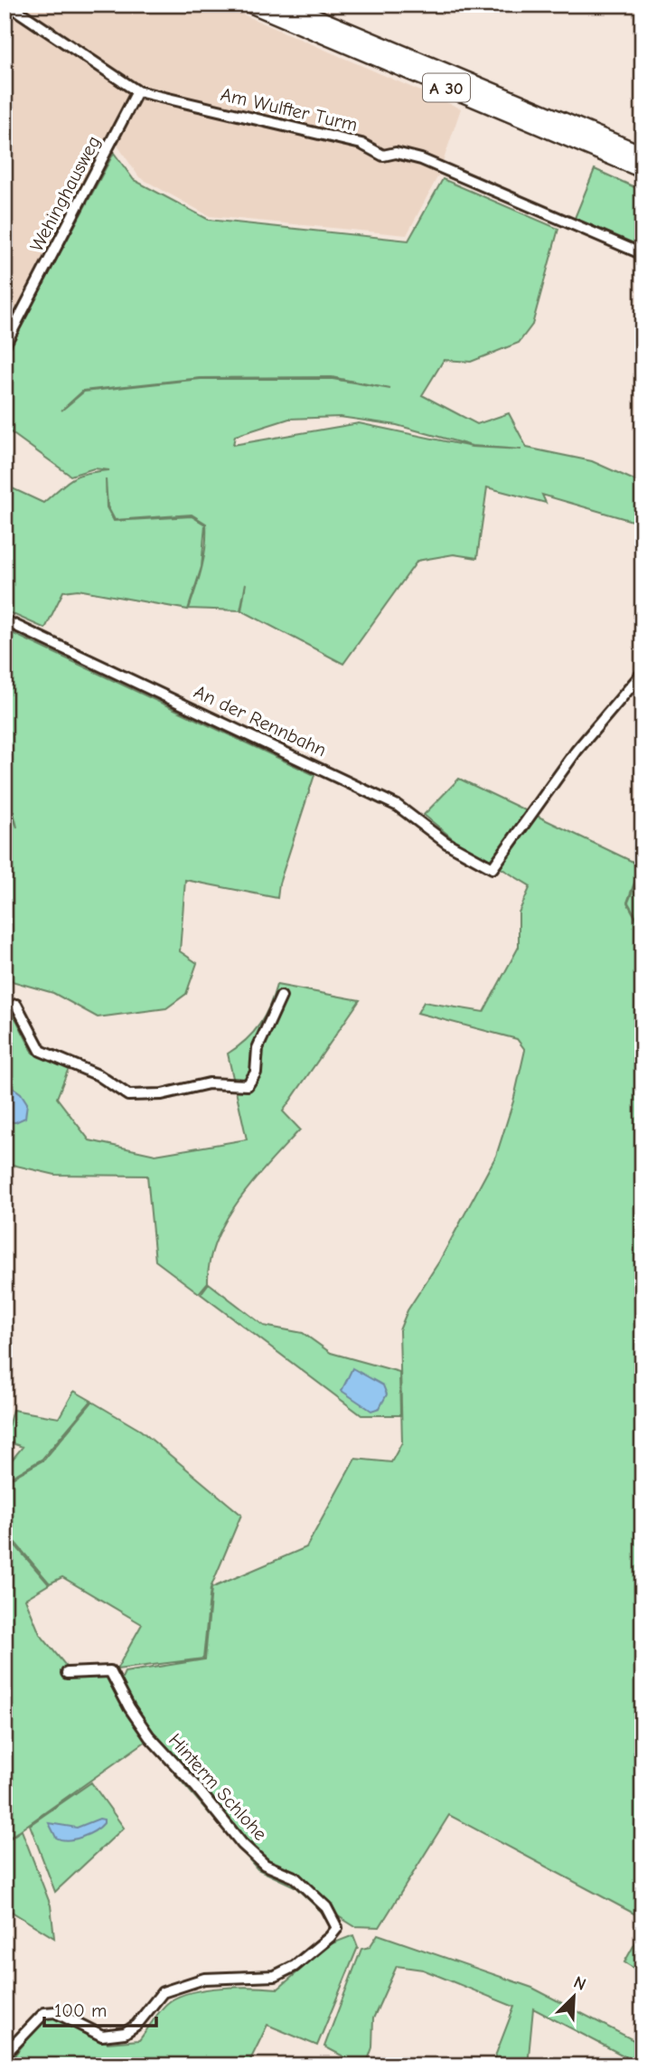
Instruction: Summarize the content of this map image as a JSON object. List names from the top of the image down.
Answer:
{
  "streets": {
    "highway": ["A 30"],
    "street": [
      "Am Wulfter Turm",
      "Wehinghausweg",
      "An der Rennbahn",
      "Hinterm Schlohe"
    ]
  },
  "crossings": [
    ["Am Wulfter Turm", "Wehinghausweg"]
  ],
  "scale_bar": "100 m",
  "north": "top right"
}
